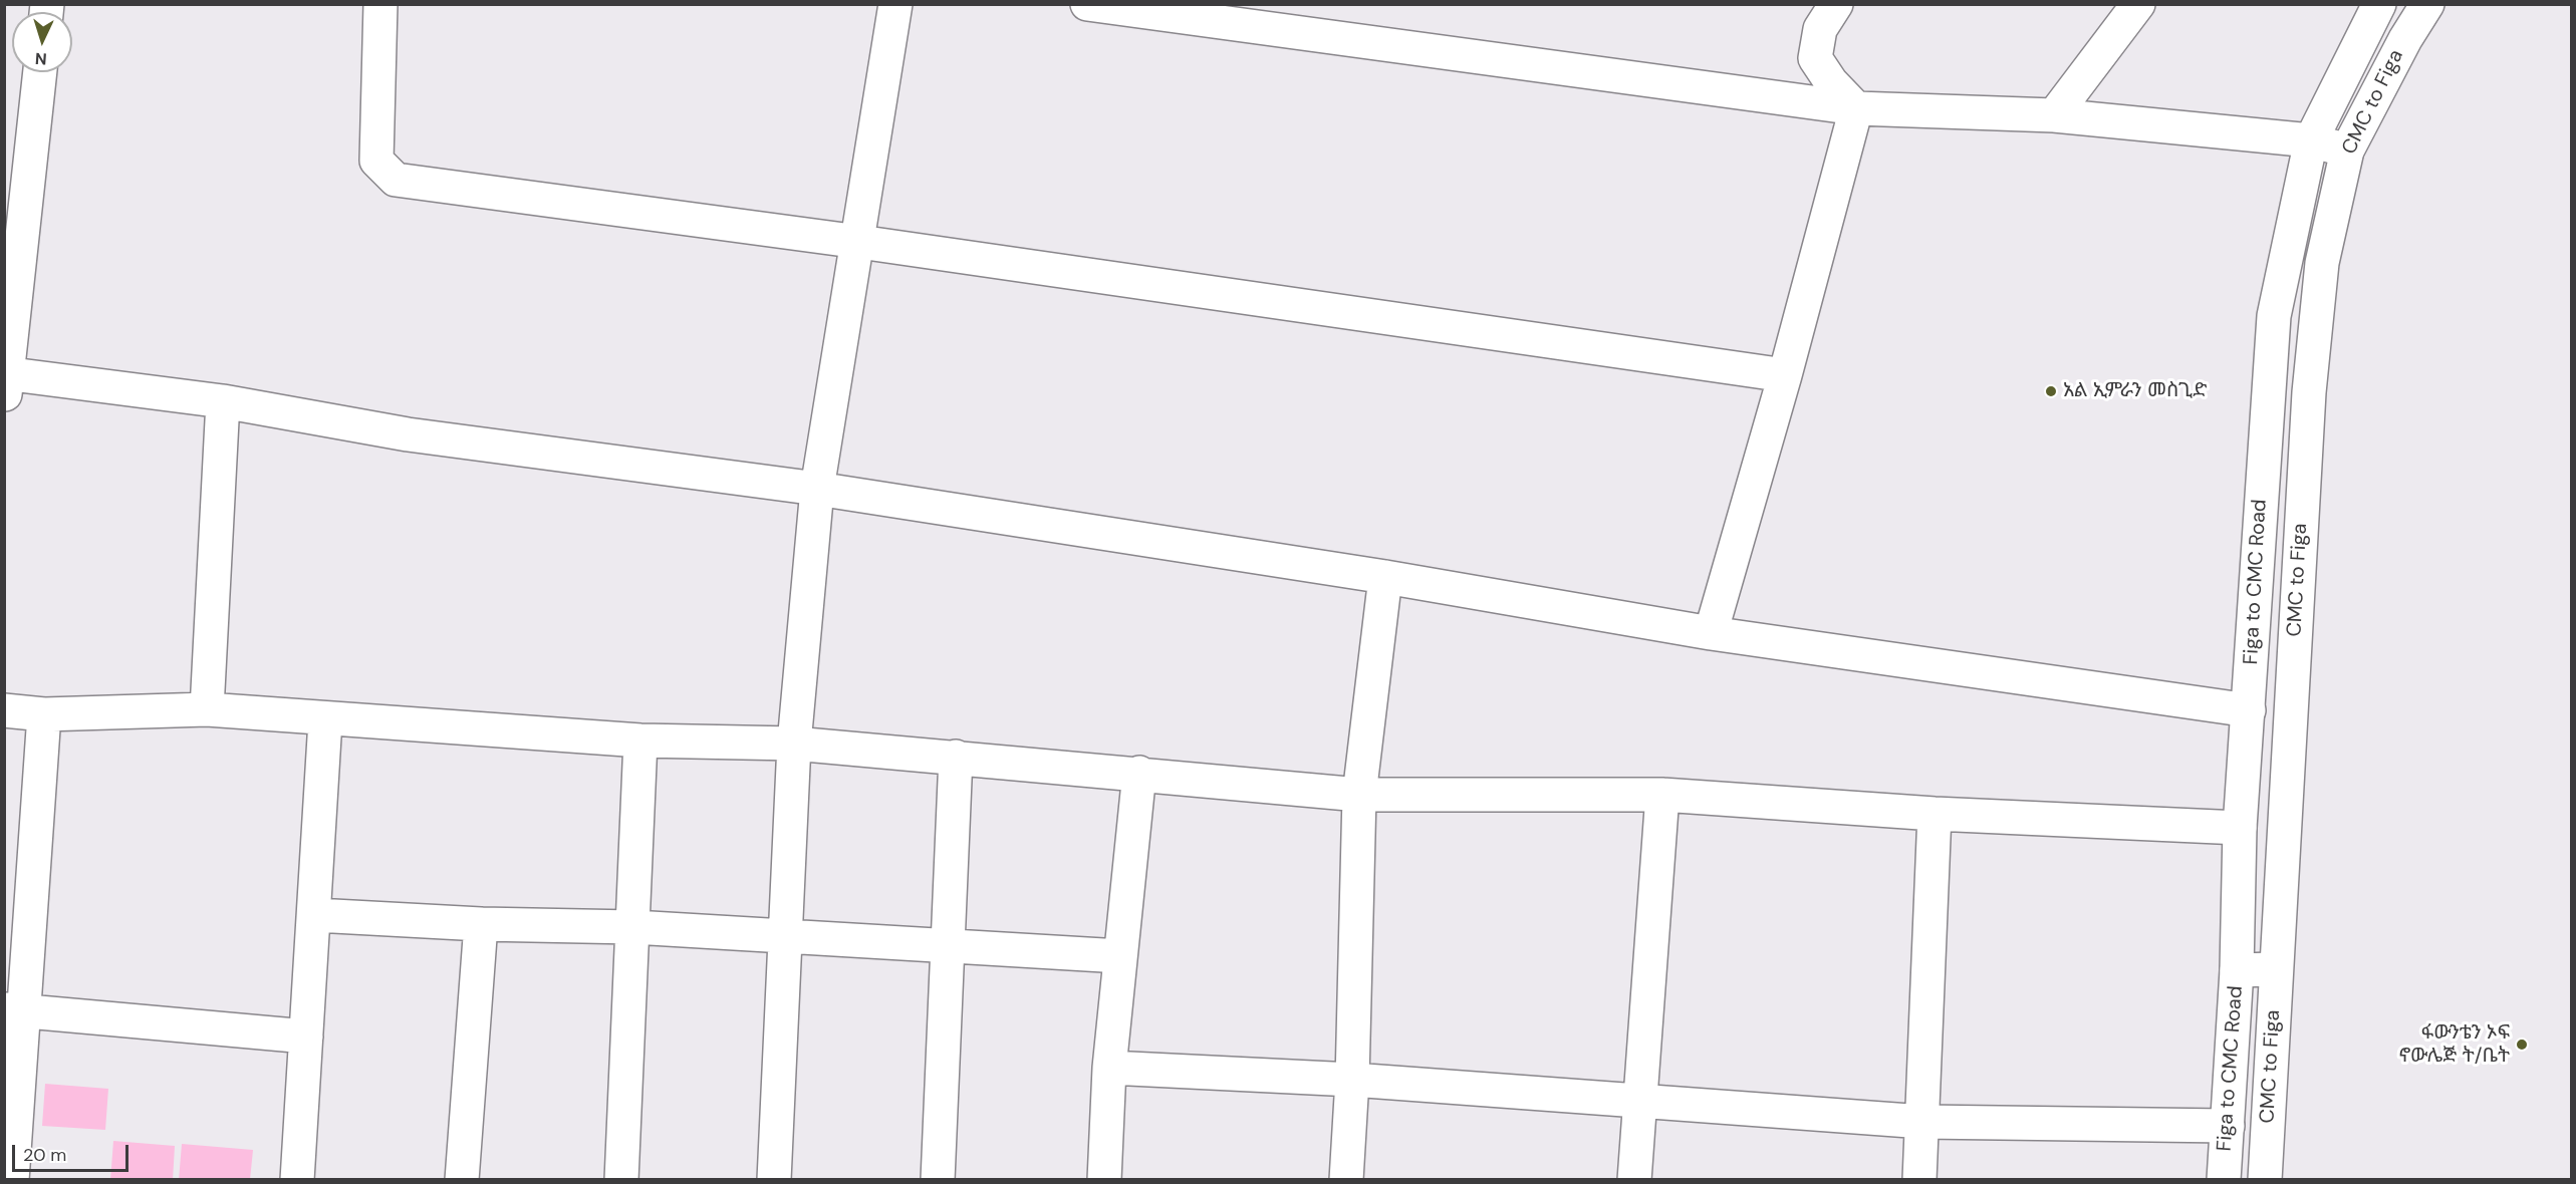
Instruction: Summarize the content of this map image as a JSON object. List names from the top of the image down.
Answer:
{
  "streets": {
    "street": ["CMC to Figa", "Figa to CMC Road"]
  },
  "places": ["አል ኢምራን መስጊድ", "ፋውንቴን ኦፍ ኖውሌጅ ት/ቤት"],
  "scale_bar": "20 m",
  "north": "bottom"
}
